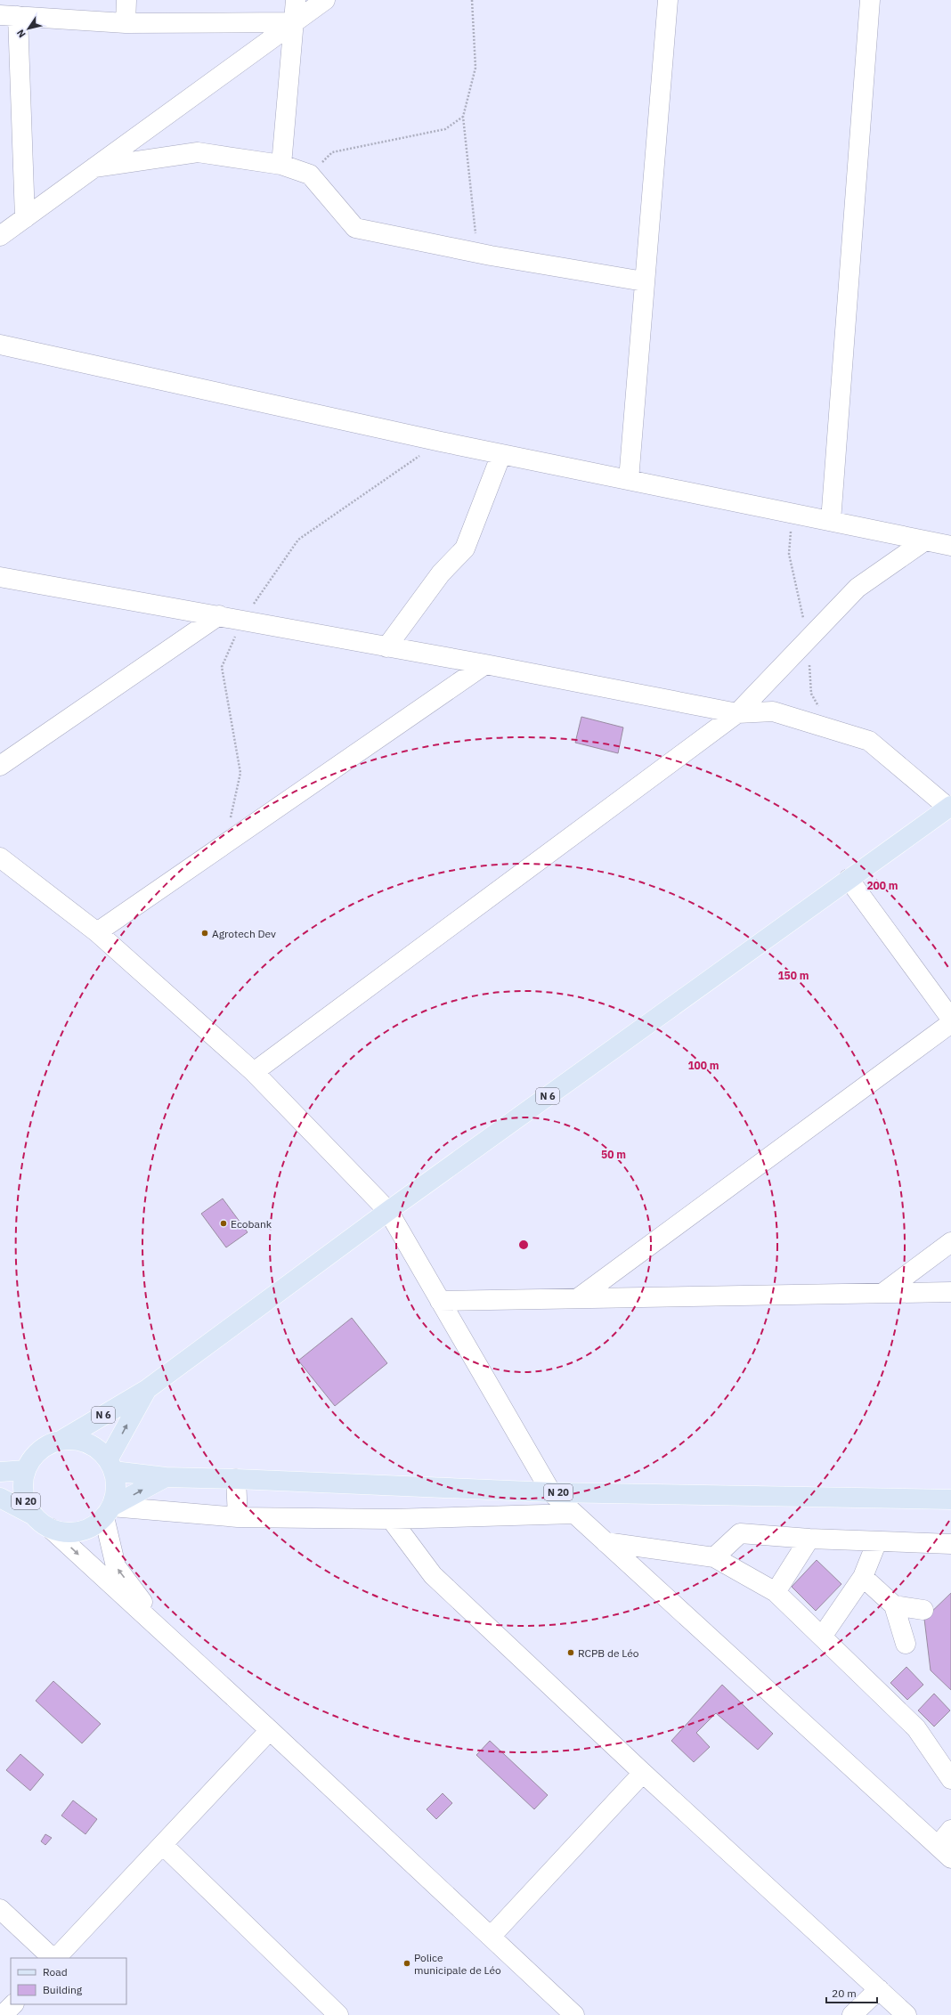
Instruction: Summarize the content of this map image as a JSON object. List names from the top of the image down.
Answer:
{
  "streets": {
    "main road": ["N 6", "N 20"]
  },
  "crossings": [
    ["N 6", "N 20"]
  ],
  "places": [
    "Agrotech Dev",
    "Ecobank",
    "RCPB de Léo",
    "Police municipale de Léo"
  ],
  "legend": ["Road", "Building"],
  "scale_bar": "20 m",
  "north": "bottom left",
  "rings": [
    "200 m",
    "150 m",
    "100 m",
    "50 m"
  ]
}
